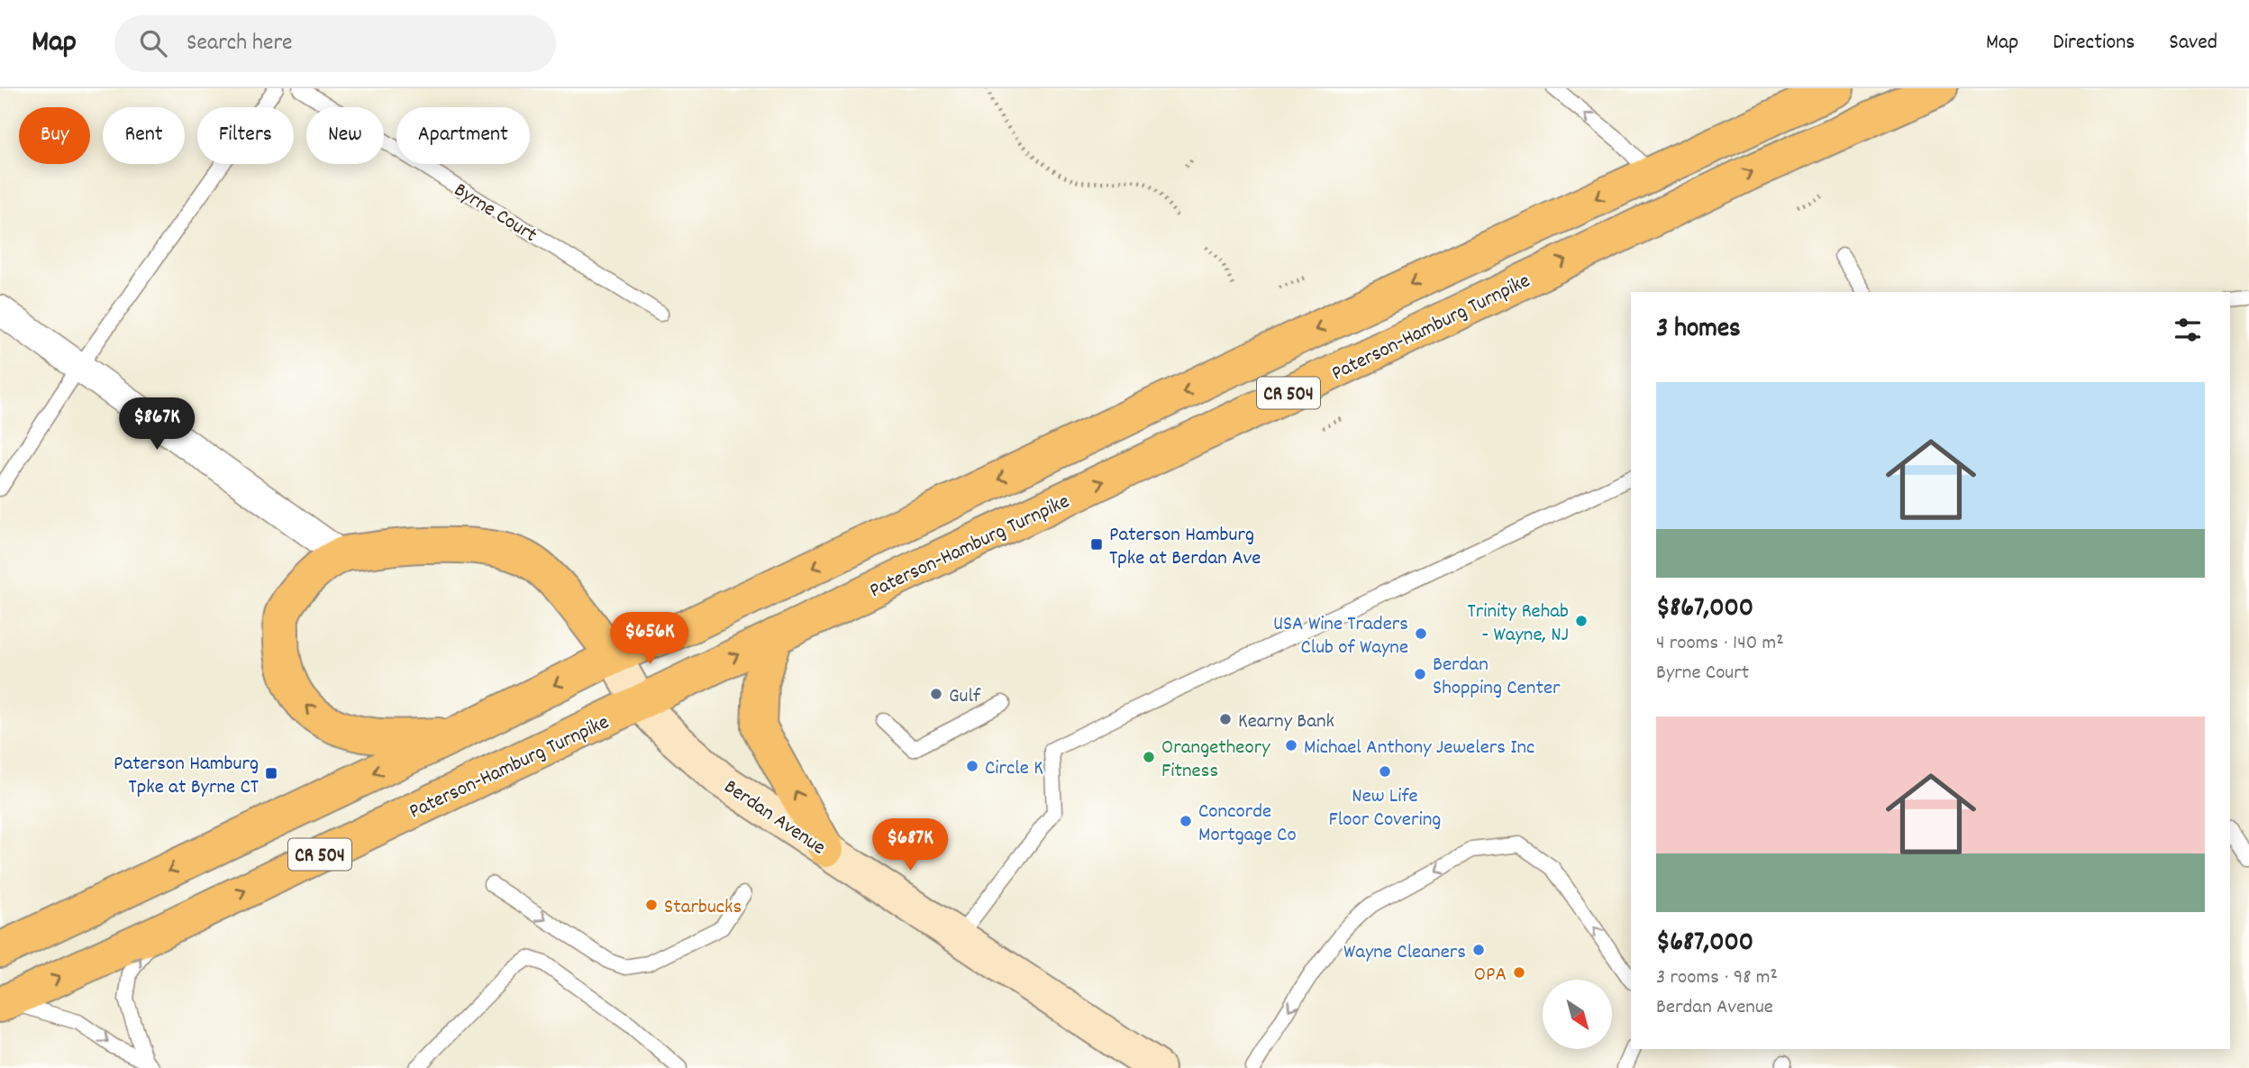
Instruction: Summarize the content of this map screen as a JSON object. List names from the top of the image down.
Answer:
{
  "streets": {
    "main road": ["Paterson-Hamburg Turnpike", "CR 504", "Berdan Avenue"],
    "lane": ["Byrne Court"]
  },
  "crossings": [
    ["Paterson-Hamburg Turnpike", "Berdan Avenue"],
    ["CR 504", "Berdan Avenue"]
  ],
  "places": {
    "transit": ["Paterson Hamburg Tpke at Berdan Ave", "Paterson Hamburg Tpke at Byrne CT"],
    "other": [
      "Trinity Rehab - Wayne, NJ",
      "USA Wine Traders Club of Wayne",
      "Berdan Shopping Center",
      "Gulf",
      "Kearny Bank",
      "Michael Anthony Jewelers Inc",
      "Orangetheory Fitness",
      "Circle K",
      "New Life Floor Covering",
      "Concorde Mortgage Co",
      "Starbucks",
      "Wayne Cleaners",
      "OPA"
    ]
  },
  "north": "bottom right",
  "page": {
    "header": "Map",
    "search": "Search here",
    "nav": ["Map", "Directions", "Saved"],
    "chip": [
      "Buy",
      "Rent",
      "Filters",
      "New",
      "Apartment"
    ],
    "heading": "3 homes",
    "list": [
      {
        "name": "$867,000",
        "note": "4 rooms · 140 m² · Byrne Court"
      },
      {
        "name": "$687,000",
        "note": "3 rooms · 98 m² · Berdan Avenue"
      }
    ],
    "price": ["$867K", "$656K", "$687K"]
  }
}
